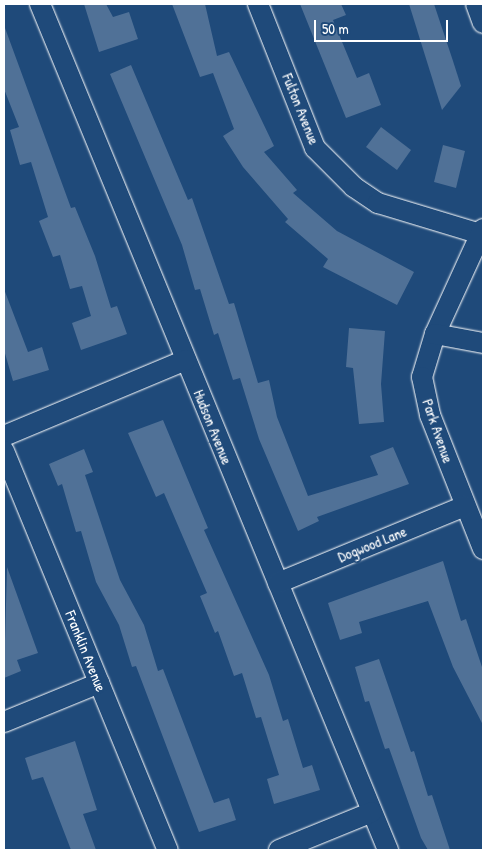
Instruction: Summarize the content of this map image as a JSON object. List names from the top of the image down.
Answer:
{
  "streets": {
    "street": [
      "Fulton Avenue",
      "Hudson Avenue",
      "Park Avenue",
      "Dogwood Lane",
      "Franklin Avenue"
    ]
  },
  "crossings": [
    ["Fulton Avenue", "Park Avenue"],
    ["Hudson Avenue", "Dogwood Lane"],
    ["Park Avenue", "Dogwood Lane"]
  ],
  "scale_bar": "50 m"
}
